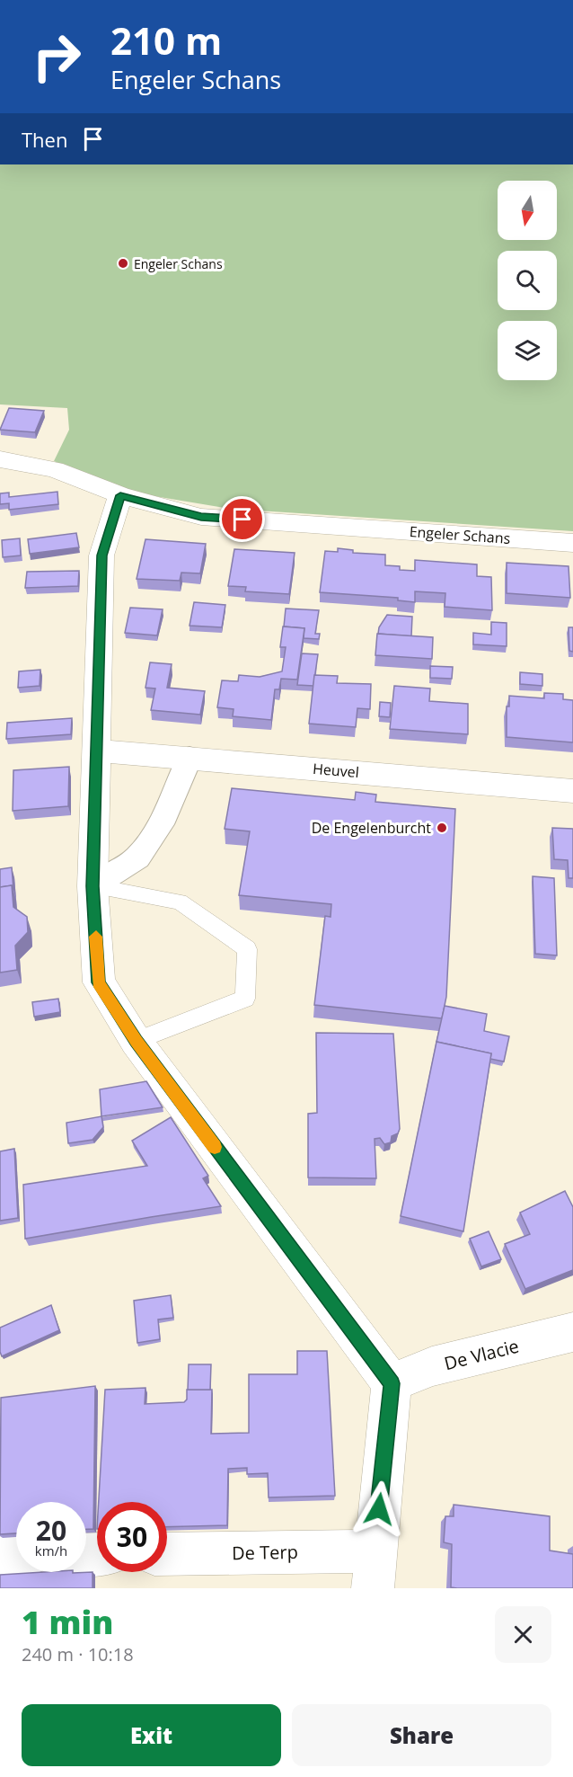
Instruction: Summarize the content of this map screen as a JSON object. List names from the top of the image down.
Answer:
{
  "streets": {
    "street": [
      "Engeler Schans",
      "Heuvel",
      "De Vlacie",
      "De Terp"
    ]
  },
  "places": ["Engeler Schans", "De Engelenburcht"],
  "north": "bottom",
  "page": {
    "turn": ["210 m", "Engeler Schans"],
    "then": "Then",
    "speed": "20 km/h",
    "limit": "30",
    "heading": ["1 min", "240 m · 10:18"],
    "buttons": ["Exit", "Share"]
  }
}
